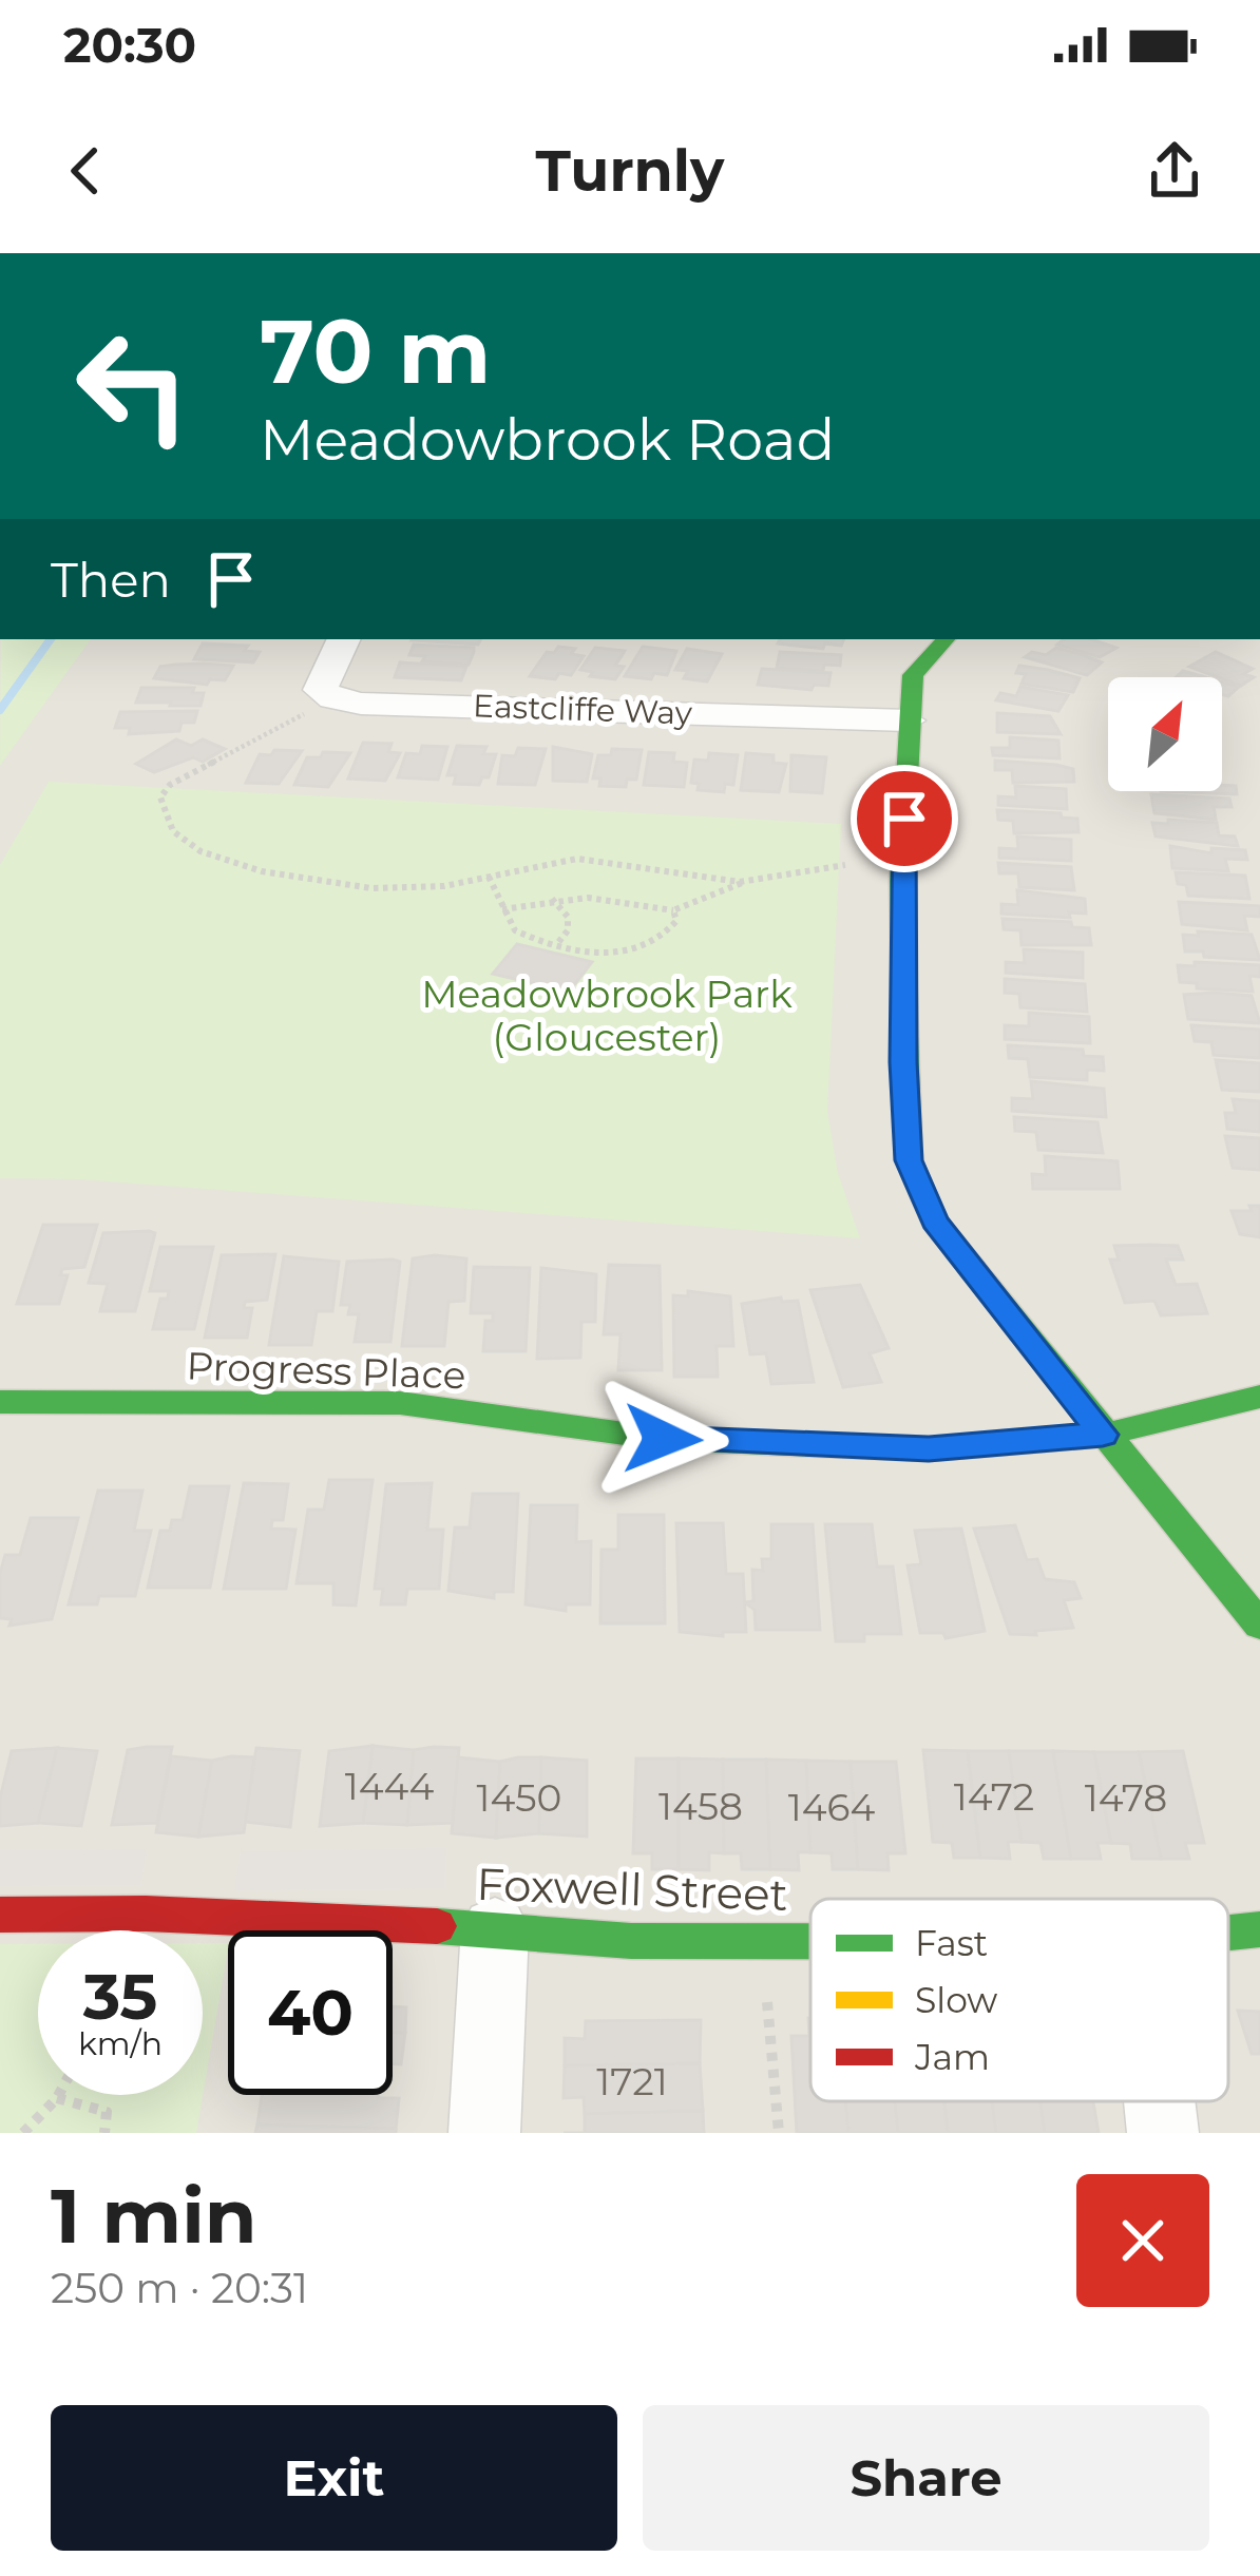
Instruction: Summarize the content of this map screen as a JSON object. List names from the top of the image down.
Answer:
{
  "streets": {
    "main road": ["Progress Place", "Foxwell Street"],
    "street": ["Eastcliffe Way"]
  },
  "parks": ["Meadowbrook Park (Gloucester)"],
  "house_numbers": [
    "1444",
    "1472",
    "1450",
    "1478",
    "1458",
    "1464",
    "1721"
  ],
  "legend": ["Fast", "Slow", "Jam"],
  "north": "top right",
  "page": {
    "status": "20:30",
    "header": "Turnly",
    "turn": ["70 m", "Meadowbrook Road"],
    "then": "Then",
    "speed": "35 km/h",
    "limit": "40",
    "heading": ["1 min", "250 m · 20:31"],
    "buttons": ["Exit", "Share"]
  }
}
